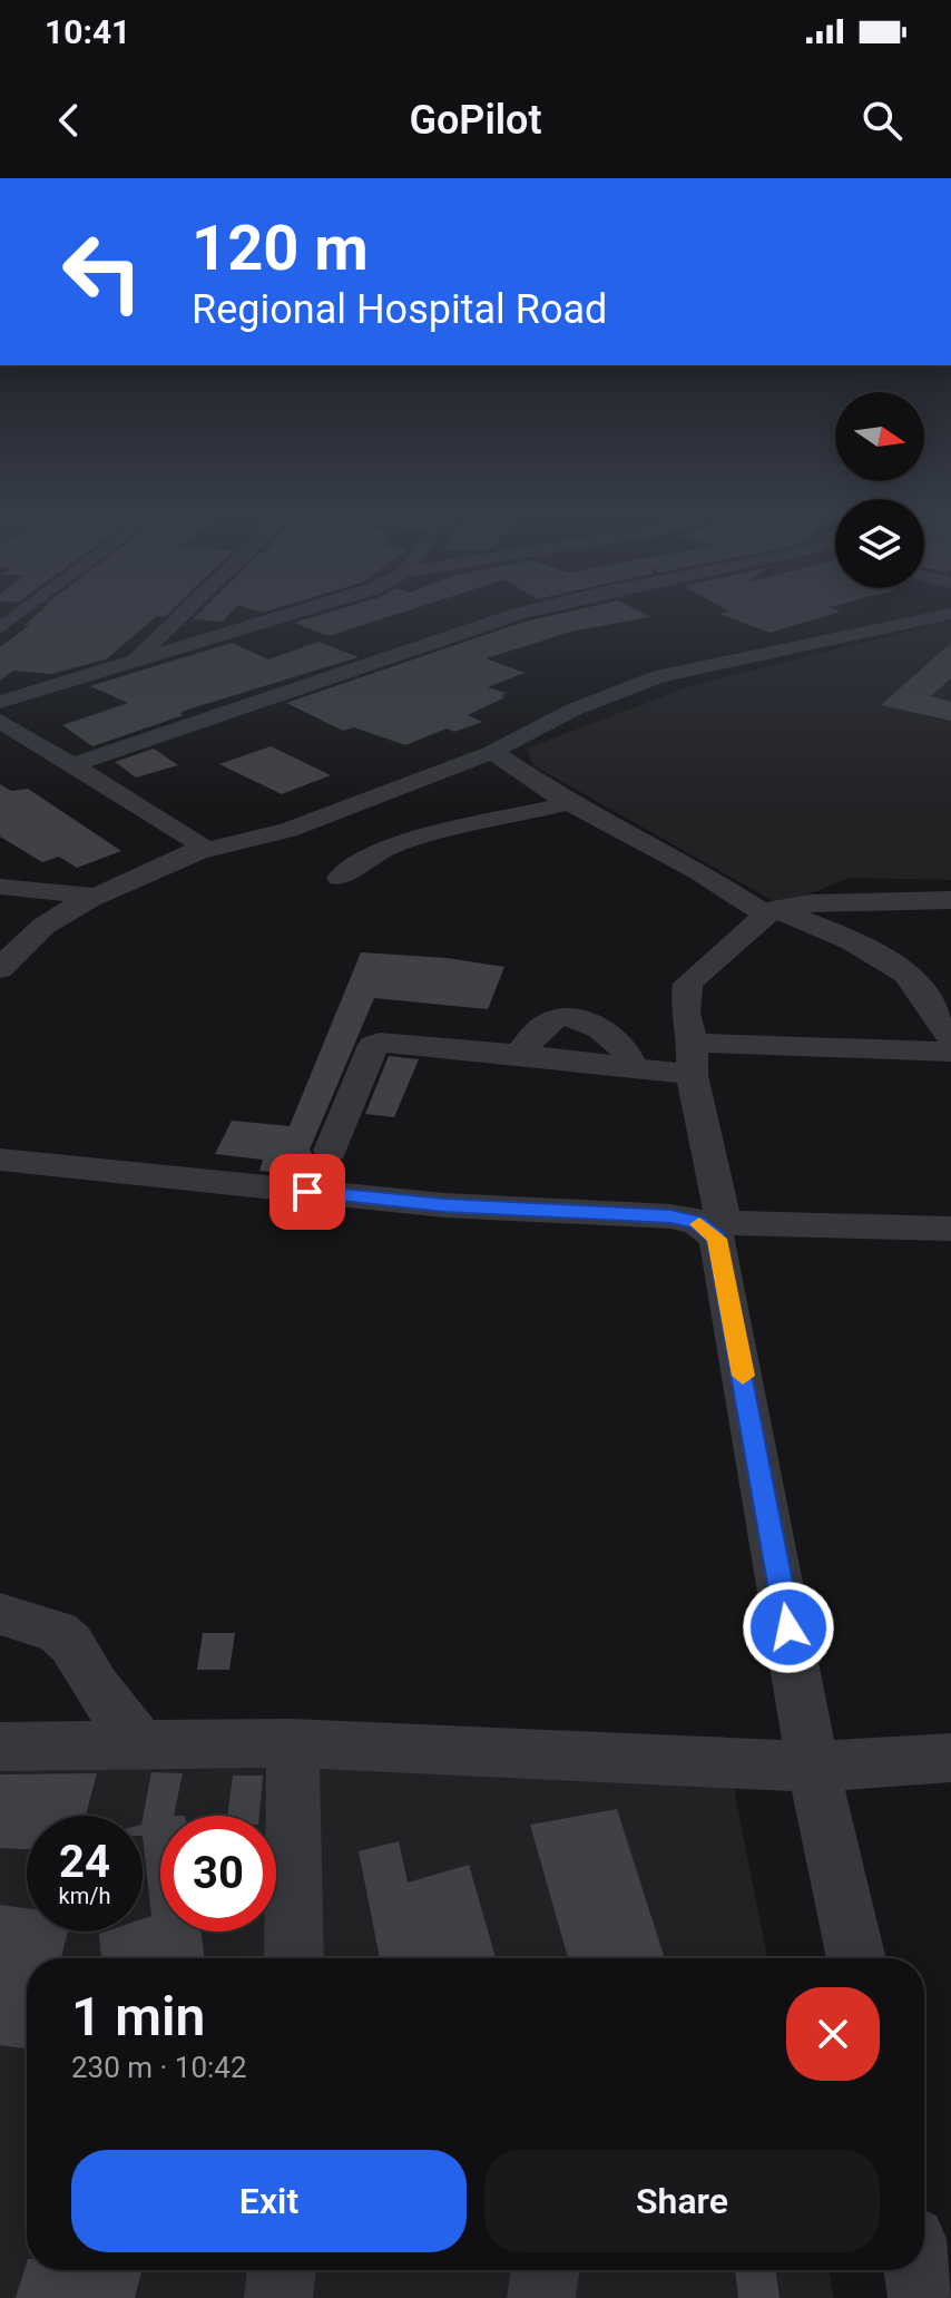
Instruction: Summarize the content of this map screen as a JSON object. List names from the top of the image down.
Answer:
{
  "north": "right",
  "page": {
    "status": "10:41",
    "header": "GoPilot",
    "turn": ["120 m", "Regional Hospital Road"],
    "speed": "24 km/h",
    "limit": "30",
    "heading": ["1 min", "230 m · 10:42"],
    "buttons": ["Exit", "Share"]
  }
}
